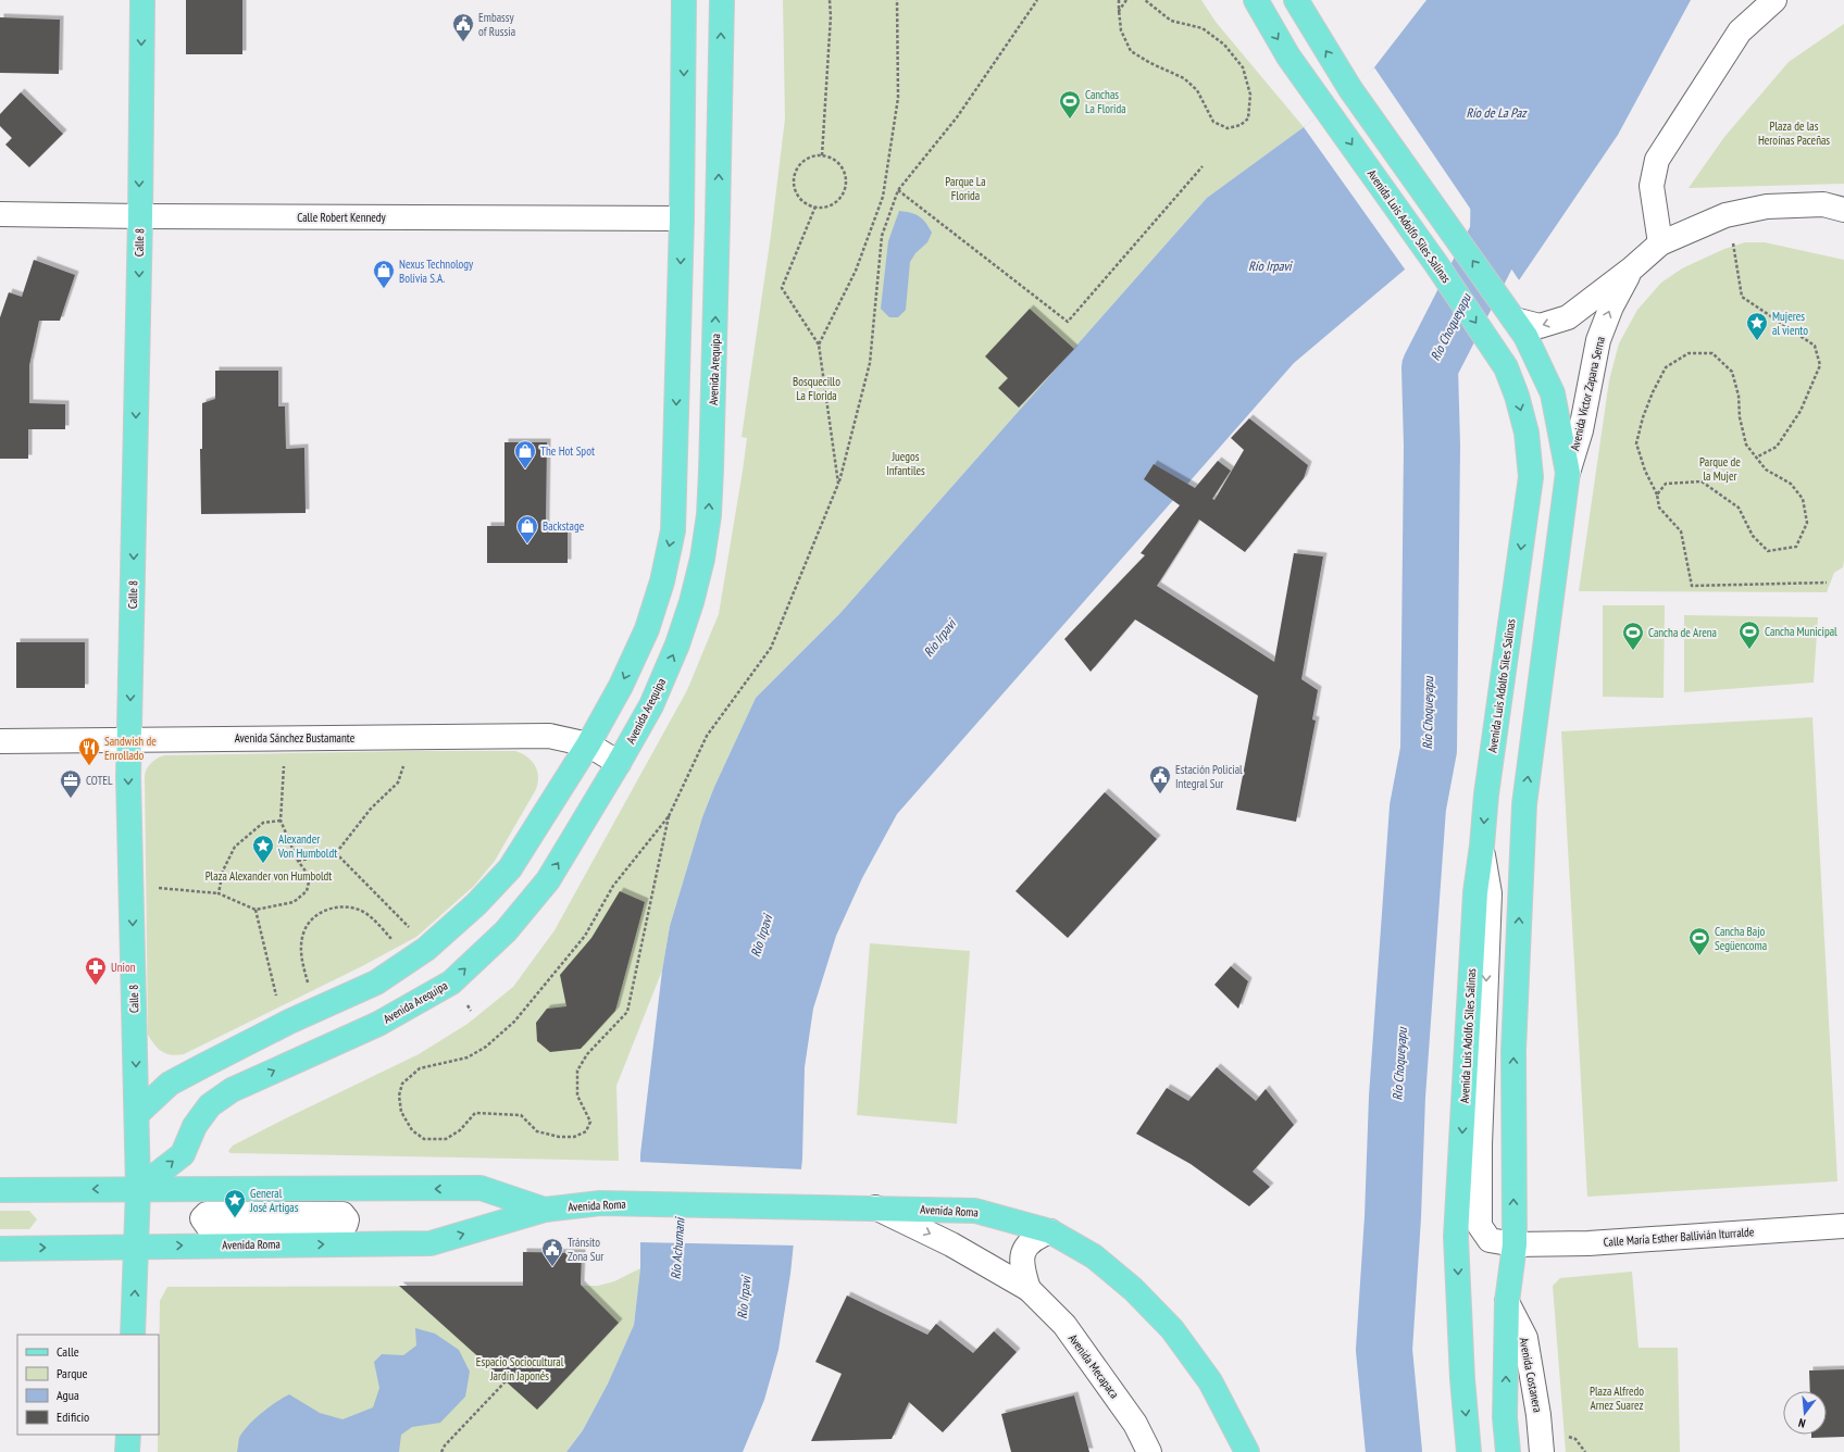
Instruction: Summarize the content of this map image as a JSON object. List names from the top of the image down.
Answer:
{
  "streets": {
    "main road": [
      "Avenida Luis Adolfo Siles Salinas",
      "Calle 8",
      "Avenida Arequipa",
      "Avenida Roma"
    ],
    "street": [
      "Calle Robert Kennedy",
      "Avenida Víctor Zapana Serna",
      "Avenida Sánchez Bustamante",
      "Calle María Esther Ballivián Iturralde",
      "Avenida Mecapaca",
      "Avenida Costanera"
    ]
  },
  "crossings": [
    ["Calle Robert Kennedy", "Calle 8"],
    ["Avenida Luis Adolfo Siles Salinas", "Calle María Esther Ballivián Iturralde"],
    ["Calle 8", "Avenida Arequipa"],
    ["Calle 8", "Avenida Sánchez Bustamante"],
    ["Calle 8", "Avenida Roma"],
    ["Avenida Arequipa", "Avenida Sánchez Bustamante"],
    ["Avenida Arequipa", "Avenida Roma"]
  ],
  "one_way": ["Calle 8", "Calle María Esther Ballivián Iturralde"],
  "water": [
    "Río de La Paz",
    "Río Irpavi",
    "Río Choqueyapu",
    "Río Achumani"
  ],
  "parks": [
    "Plaza de las Heroínas Paceñas",
    "Parque La Florida",
    "Bosquecillo La Florida",
    "Juegos Infantiles",
    "Parque de la Mujer",
    "Plaza Alexander von Humboldt",
    "Espacio Sociocultural Jardín Japonés",
    "Plaza Alfredo Arnez Suarez"
  ],
  "places": {
    "public building": ["Embassy of Russia", "Estación Policial Integral Sur", "Tránsito Zona Sur"],
    "sports": [
      "Canchas La Florida",
      "Cancha Municipal",
      "Cancha de Arena",
      "Cancha Bajo Següencoma"
    ],
    "shop": ["Nexus Technology Bolivia S.A.", "The Hot Spot", "Backstage"],
    "place": ["Mujeres al viento", "Alexander Von Humboldt", "General José Artigas"],
    "restaurant": ["Sandwish de Enrollado"],
    "office": ["COTEL"],
    "pharmacy": ["Union"]
  },
  "legend": [
    "Calle",
    "Parque",
    "Agua",
    "Edificio"
  ],
  "north": "bottom"
}
